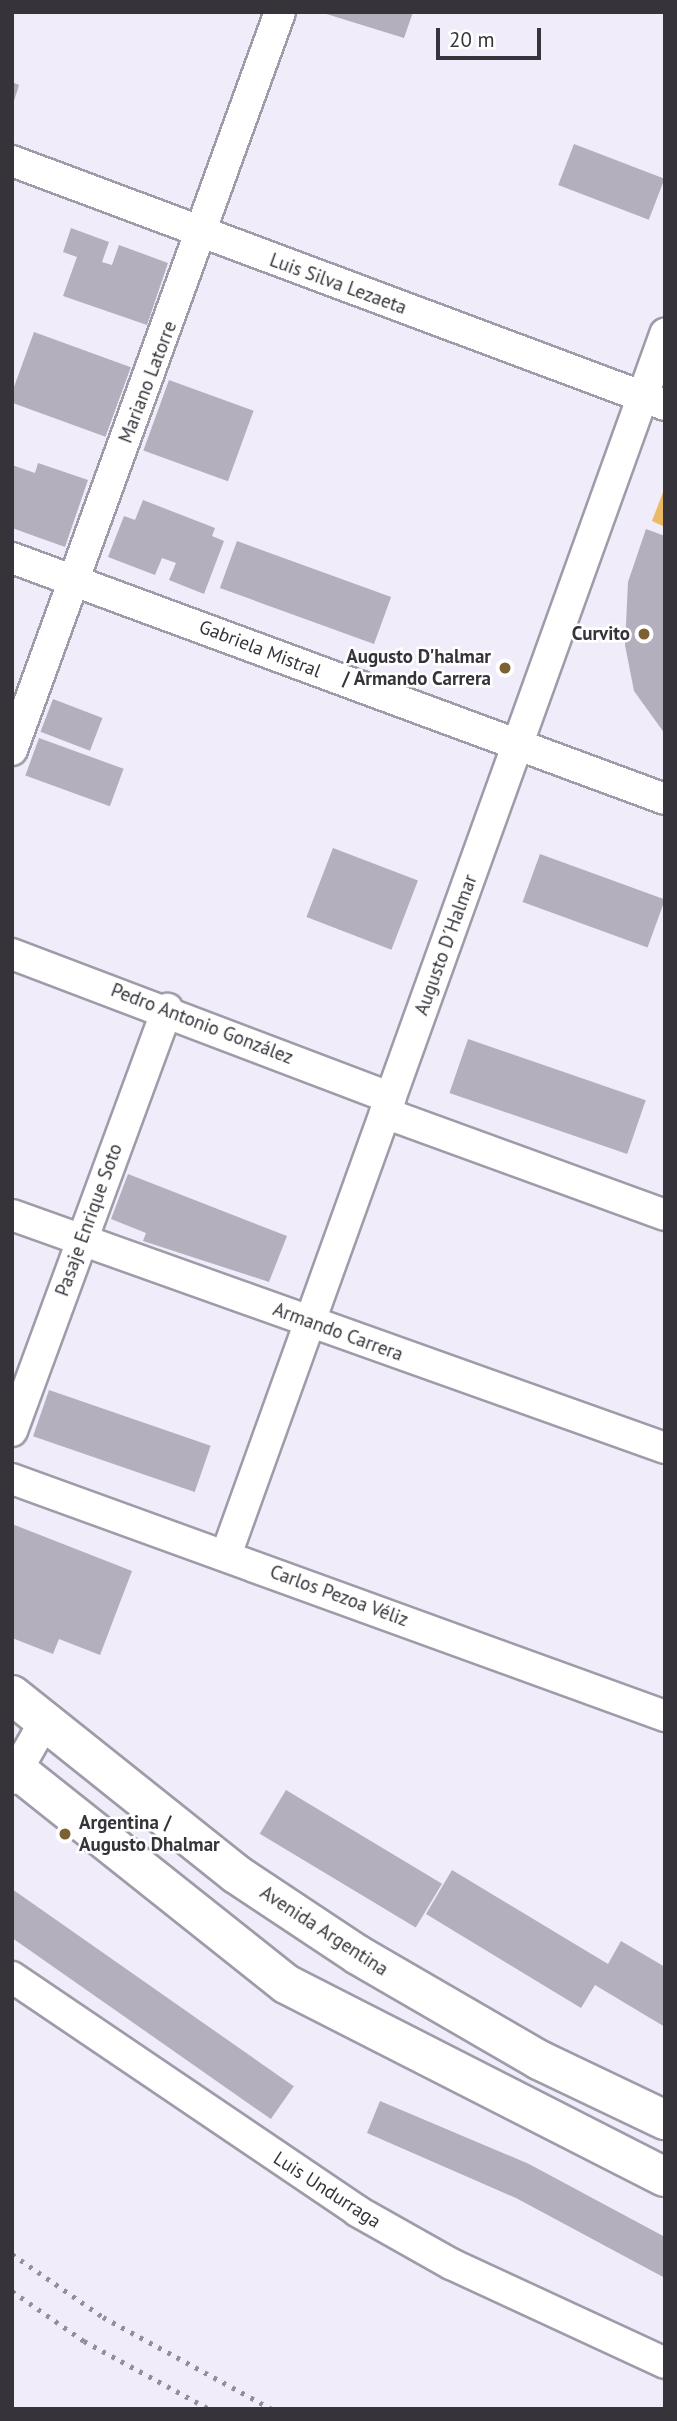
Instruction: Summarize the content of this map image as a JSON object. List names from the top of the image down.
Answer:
{
  "streets": {
    "main road": ["Avenida Argentina"],
    "street": [
      "Luis Silva Lezaeta",
      "Mariano Latorre",
      "Gabriela Mistral",
      "Augusto D´Halmar",
      "Pedro Antonio González",
      "Pasaje Enrique Soto",
      "Armando Carrera",
      "Carlos Pezoa Véliz",
      "Luis Undurraga"
    ]
  },
  "crossings": [
    ["Luis Silva Lezaeta", "Mariano Latorre"],
    ["Luis Silva Lezaeta", "Augusto D´Halmar"],
    ["Mariano Latorre", "Gabriela Mistral"],
    ["Gabriela Mistral", "Augusto D´Halmar"],
    ["Augusto D´Halmar", "Pedro Antonio González"],
    ["Augusto D´Halmar", "Armando Carrera"],
    ["Augusto D´Halmar", "Carlos Pezoa Véliz"],
    ["Pedro Antonio González", "Pasaje Enrique Soto"],
    ["Pasaje Enrique Soto", "Armando Carrera"]
  ],
  "places": ["Curvito", "Augusto D'halmar / Armando Carrera", "Argentina / Augusto Dhalmar"],
  "scale_bar": "20 m"
}
